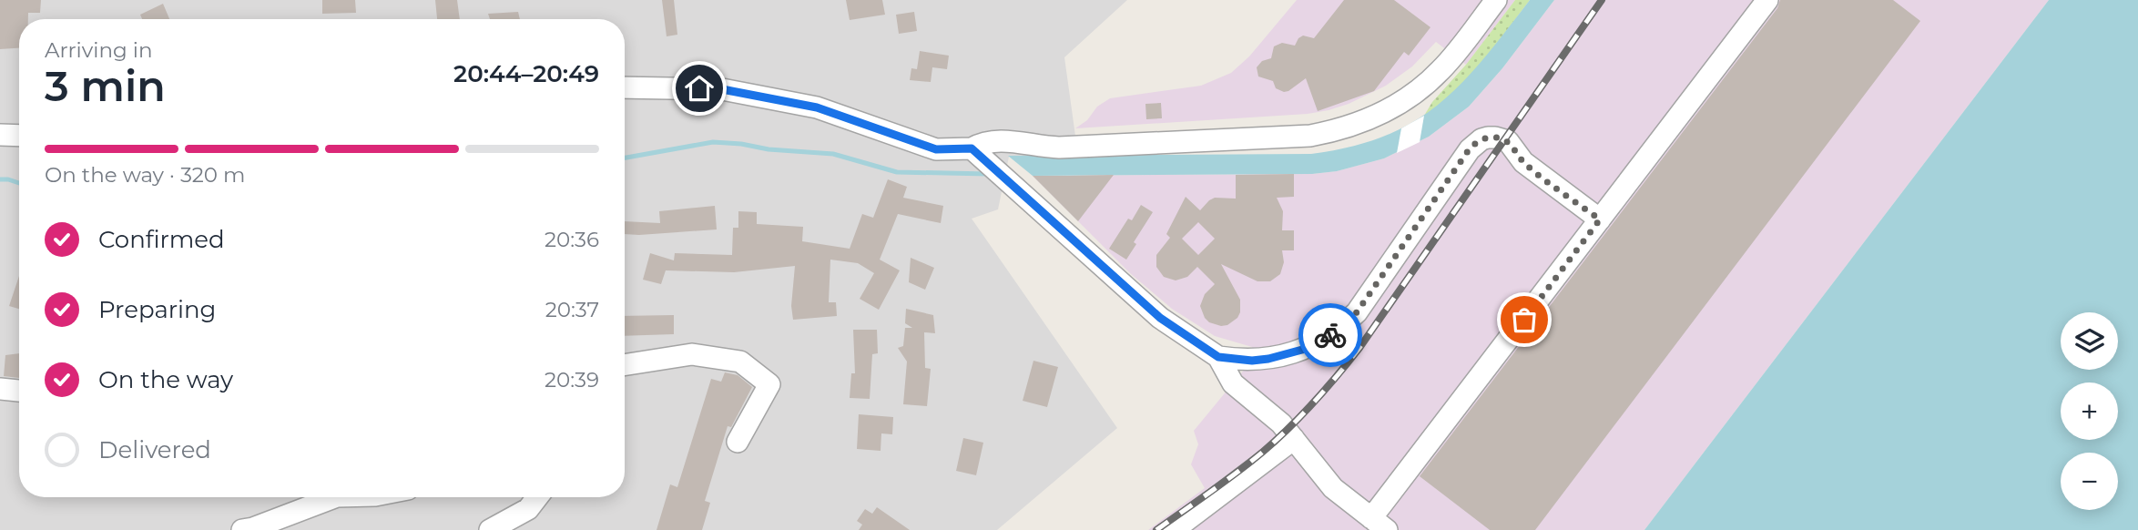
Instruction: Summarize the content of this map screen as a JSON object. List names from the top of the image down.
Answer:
{
  "page": {
    "heading": ["3 min", "Arriving in", "20:44–20:49"],
    "bar": "On the way · 320 m",
    "list": [
      ["Confirmed", "20:36"],
      ["Preparing", "20:37"],
      ["On the way", "20:39"],
      "Delivered"
    ],
    "map_buttons": ["+", "−"]
  }
}
